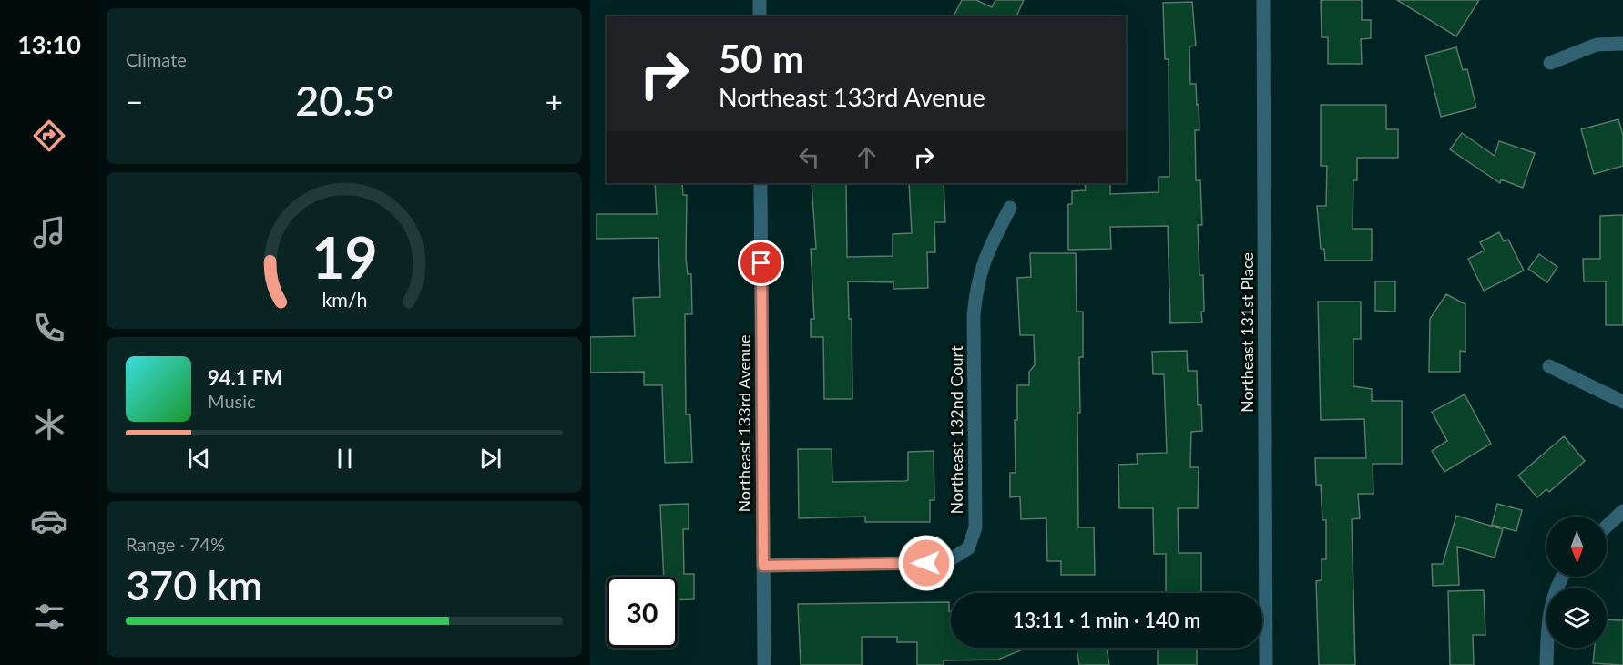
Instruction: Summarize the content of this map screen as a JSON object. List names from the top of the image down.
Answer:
{
  "streets": {
    "street": ["Northeast 131st Place", "Northeast 133rd Avenue", "Northeast 132nd Court"]
  },
  "crossings": [
    ["Northeast 133rd Avenue", "Northeast 132nd Court"]
  ],
  "north": "bottom",
  "page": {
    "tabs": "13:10",
    "tile": [
      "Climate",
      ["Range · 74%", "370 km"]
    ],
    "turn": ["50 m", "Northeast 133rd Avenue"],
    "heat": ["−", "20.5°", "+"],
    "song": ["94.1 FM", "Music"],
    "limit": "30",
    "trip": "13:11 · 1 min · 140 m",
    "gauge": ["19", "km/h"]
  }
}
